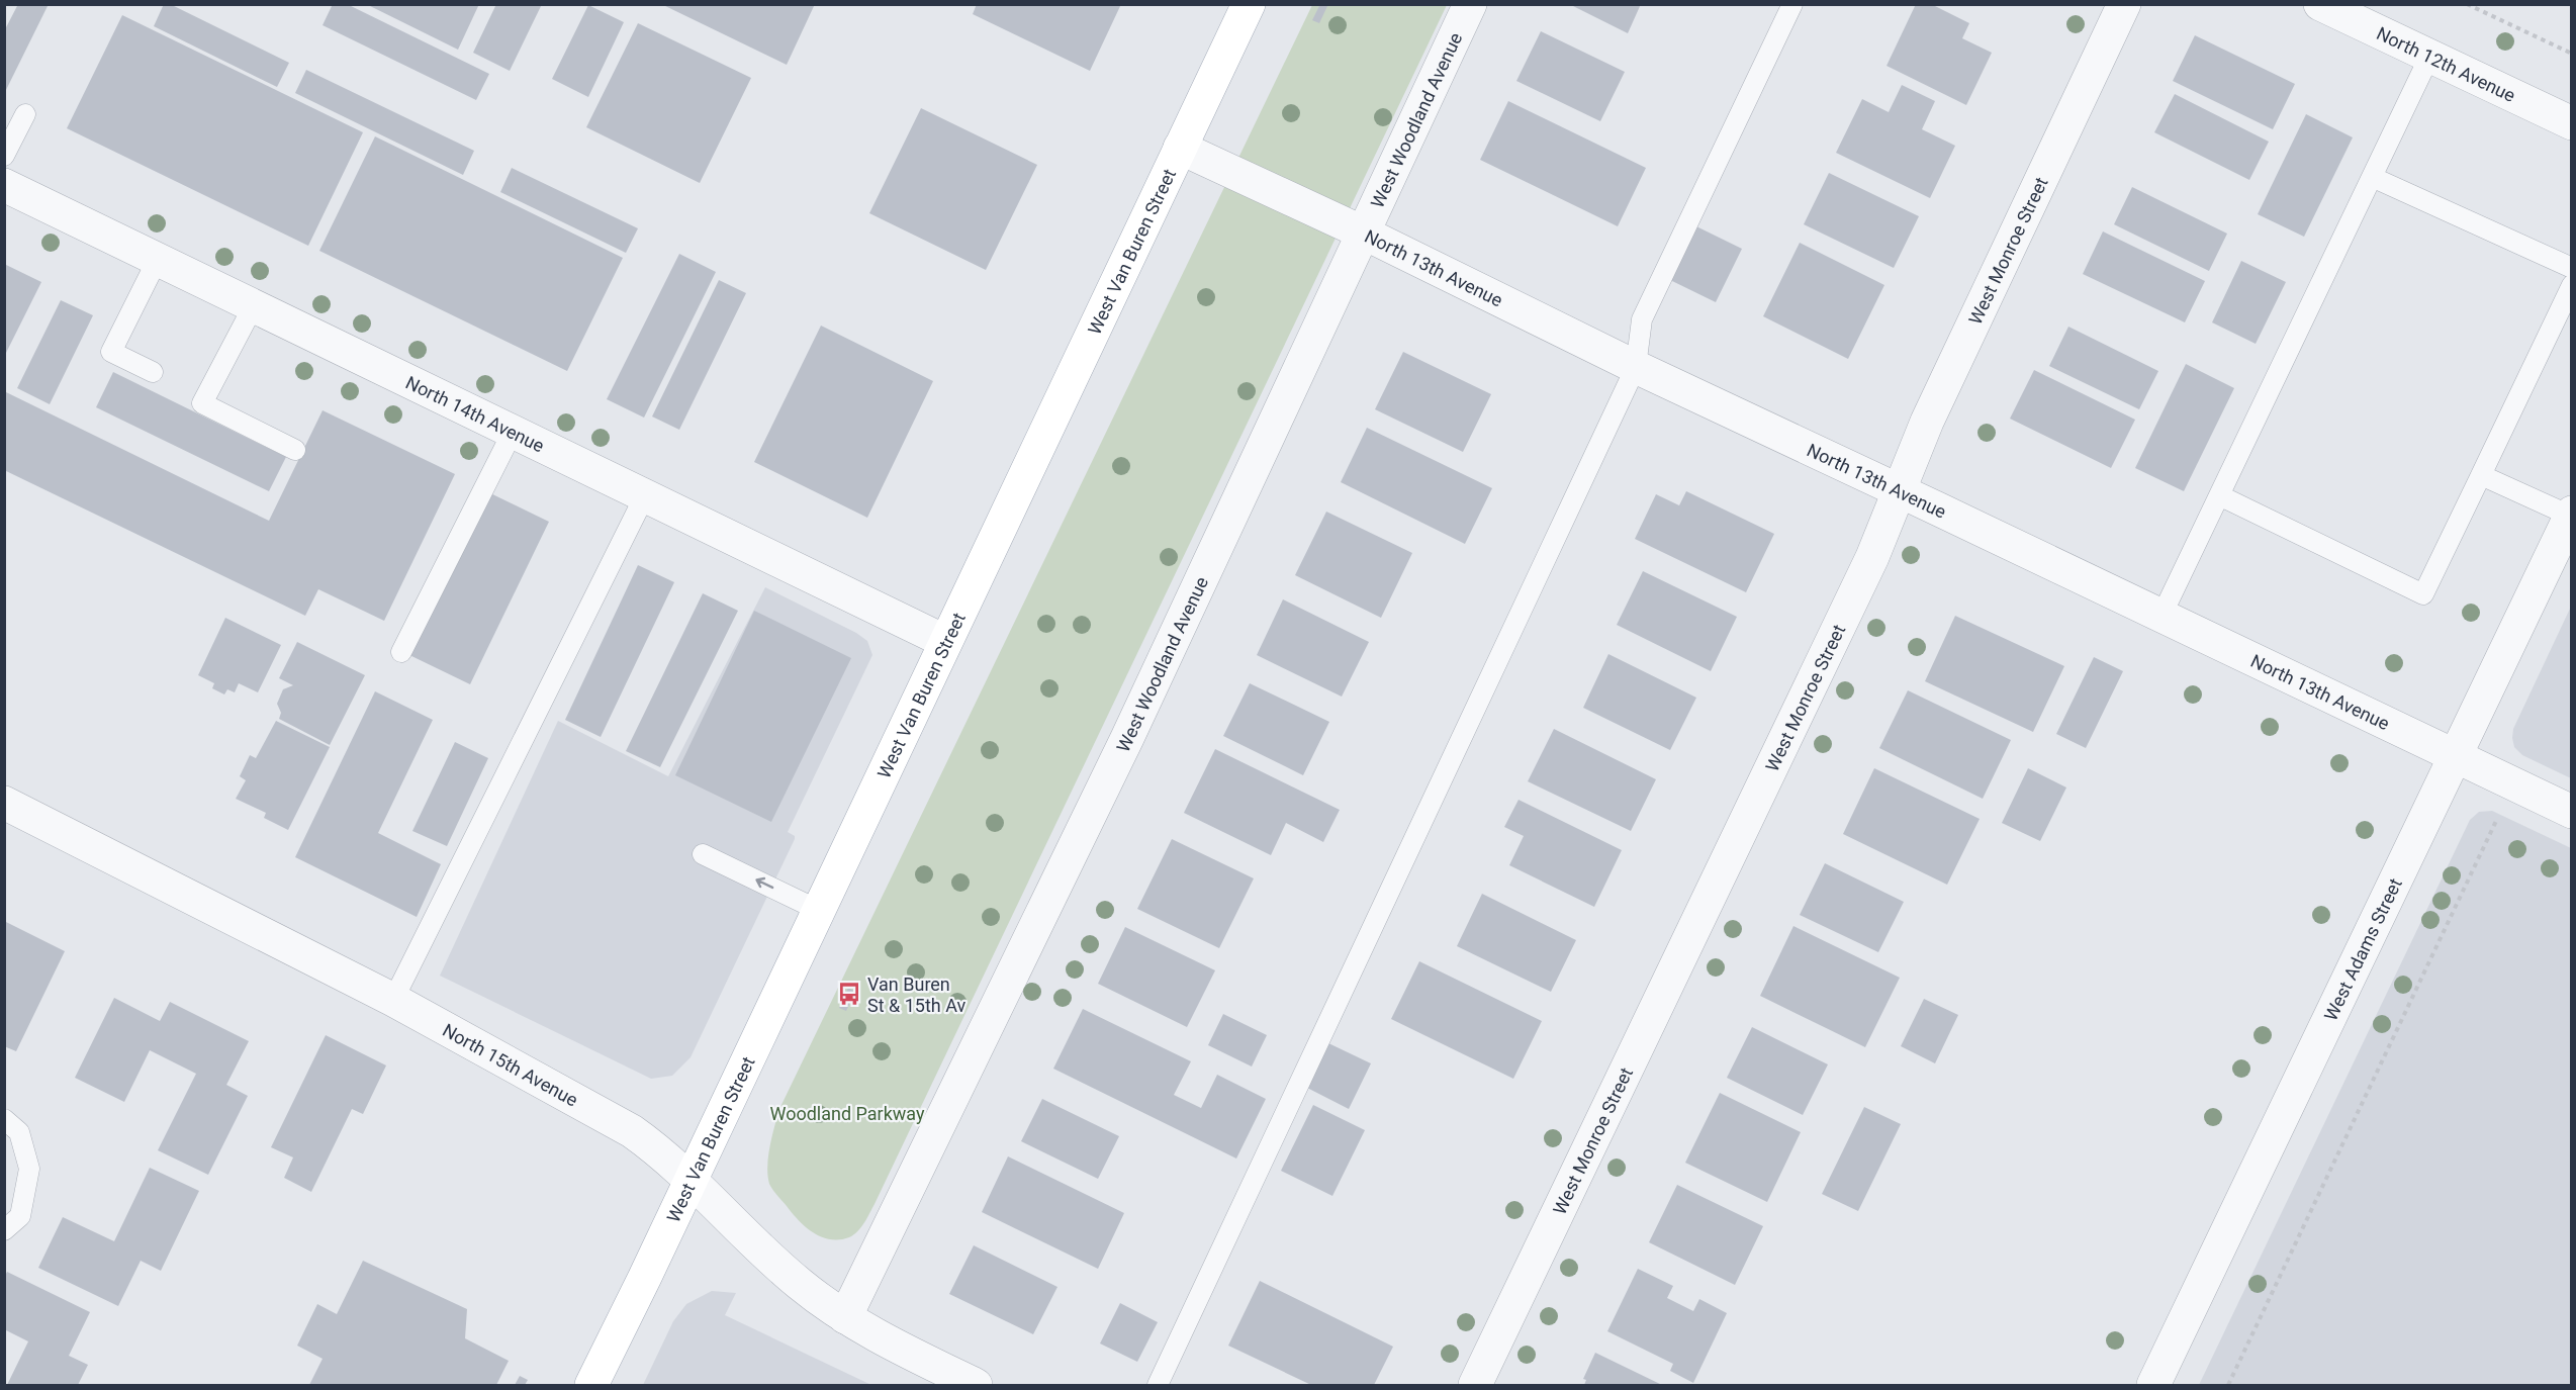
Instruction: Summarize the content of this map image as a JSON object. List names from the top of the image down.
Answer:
{
  "streets": {
    "main road": ["West Van Buren Street"],
    "street": [
      "North 12th Avenue",
      "West Woodland Avenue",
      "West Monroe Street",
      "North 13th Avenue",
      "North 14th Avenue",
      "West Adams Street",
      "North 15th Avenue"
    ]
  },
  "crossings": [
    ["West Woodland Avenue", "North 13th Avenue"],
    ["West Woodland Avenue", "North 15th Avenue"],
    ["West Monroe Street", "North 13th Avenue"],
    ["West Van Buren Street", "North 13th Avenue"],
    ["West Van Buren Street", "North 14th Avenue"],
    ["West Van Buren Street", "North 15th Avenue"],
    ["North 13th Avenue", "West Adams Street"]
  ],
  "parks": ["Woodland Parkway"],
  "places": {
    "bus stop": ["Van Buren St & 15th Av"]
  }
}
